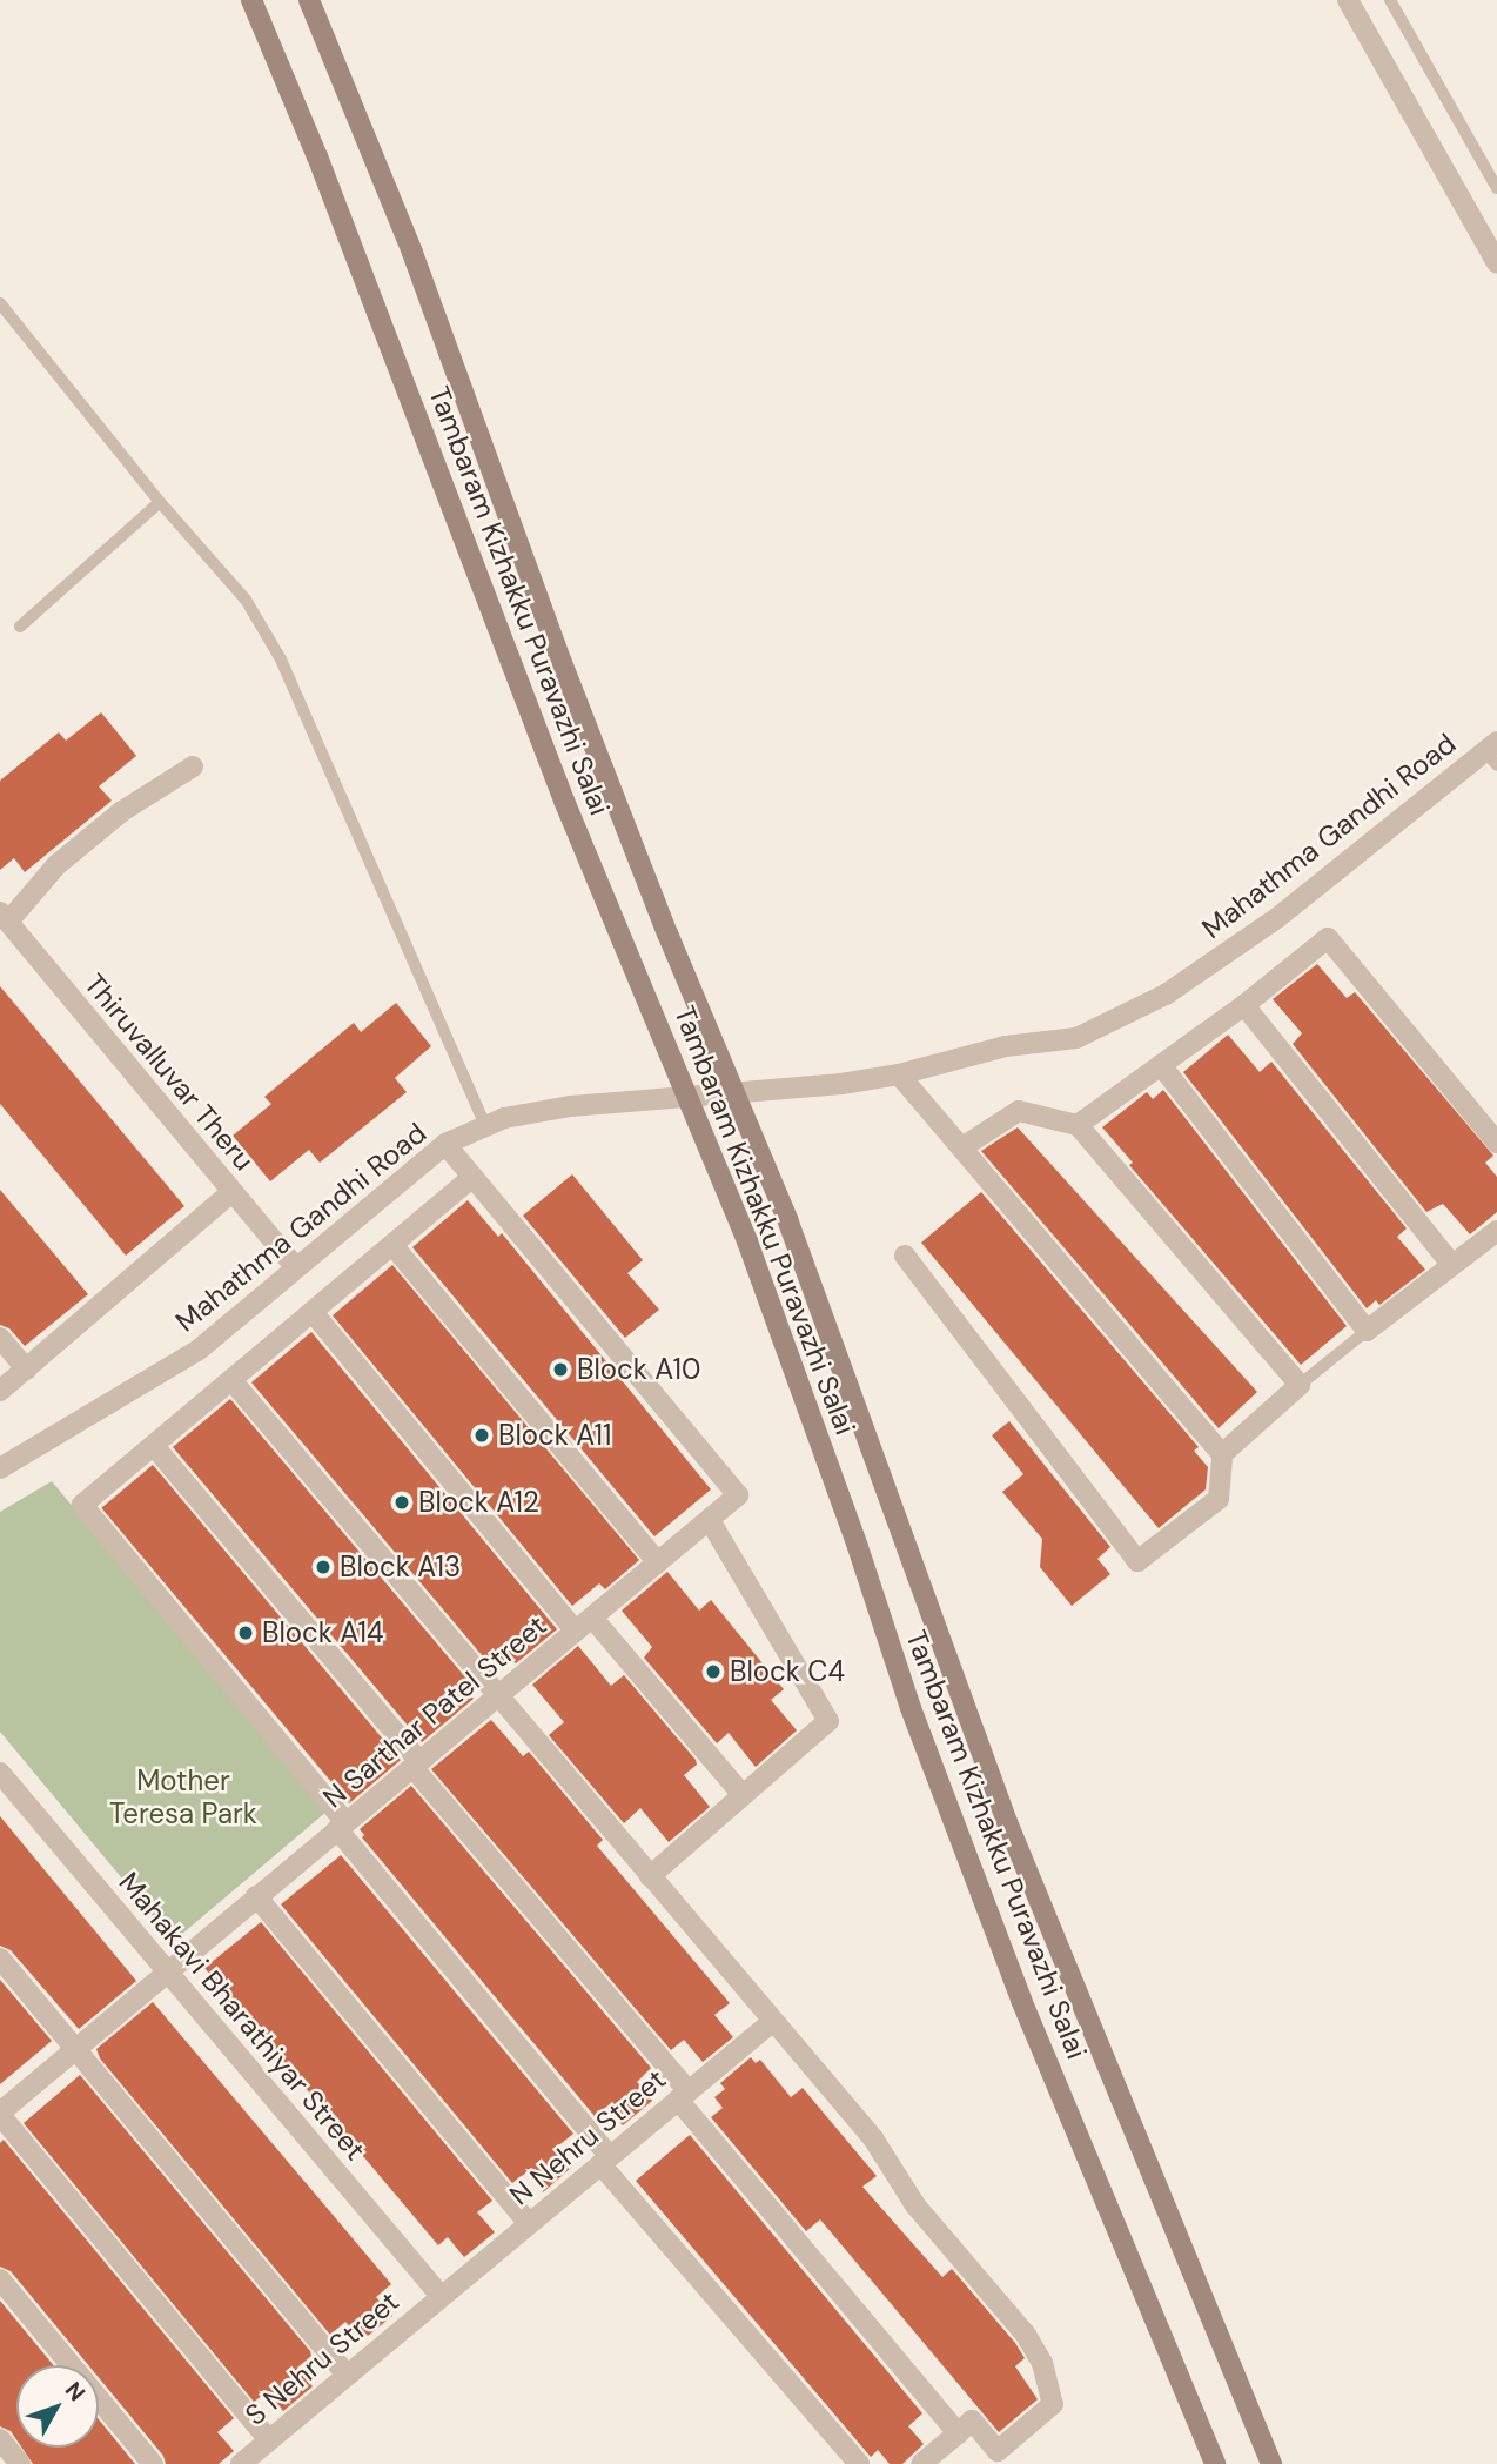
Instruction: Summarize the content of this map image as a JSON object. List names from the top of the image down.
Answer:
{
  "streets": {
    "main road": ["Tambaram Kizhakku Puravazhi Salai"],
    "street": [
      "Mahathma Gandhi Road",
      "Thiruvalluvar Theru",
      "N Sarthar Patel Street",
      "Mahakavi Bharathiyar Street",
      "N Nehru Street",
      "S Nehru Street"
    ]
  },
  "crossings": [
    ["Tambaram Kizhakku Puravazhi Salai", "Mahathma Gandhi Road"],
    ["Mahathma Gandhi Road", "Thiruvalluvar Theru"],
    ["N Sarthar Patel Street", "Mahakavi Bharathiyar Street"],
    ["Mahakavi Bharathiyar Street", "N Nehru Street"],
    ["Mahakavi Bharathiyar Street", "S Nehru Street"],
    ["N Nehru Street", "S Nehru Street"]
  ],
  "parks": ["Mother Teresa Park"],
  "places": [
    "Block A10",
    "Block A11",
    "Block A12",
    "Block A13",
    "Block A14",
    "Block C4"
  ],
  "north": "top right"
}
